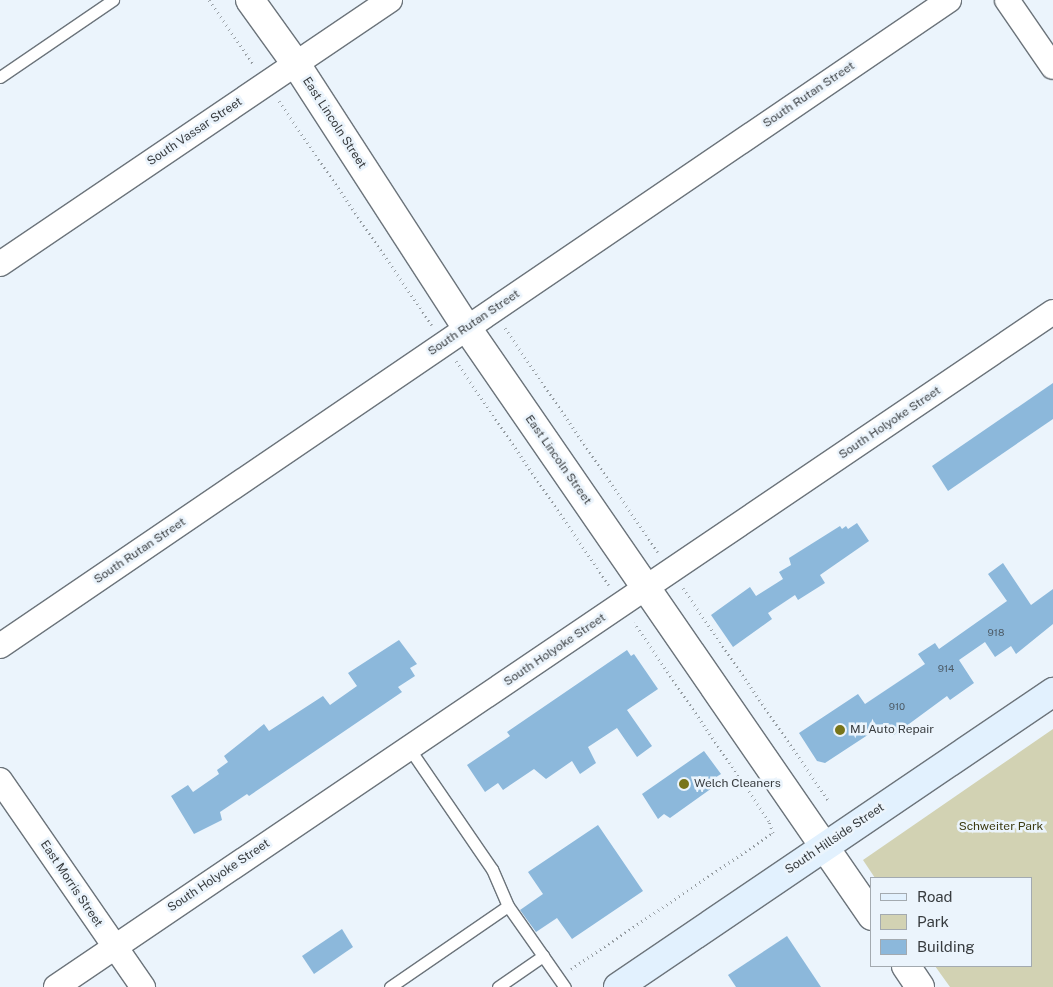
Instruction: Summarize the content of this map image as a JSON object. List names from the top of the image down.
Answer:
{
  "streets": {
    "main road": ["South Hillside Street"],
    "street": [
      "South Rutan Street",
      "East Lincoln Street",
      "South Vassar Street",
      "South Holyoke Street",
      "East Morris Street"
    ]
  },
  "crossings": [
    ["South Rutan Street", "East Lincoln Street"],
    ["East Lincoln Street", "South Vassar Street"],
    ["East Lincoln Street", "South Holyoke Street"],
    ["East Lincoln Street", "South Hillside Street"],
    ["South Holyoke Street", "East Morris Street"]
  ],
  "parks": ["Schweiter Park"],
  "places": ["MJ Auto Repair", "Welch Cleaners"],
  "house_numbers": ["918", "914", "910"],
  "legend": ["Road", "Park", "Building"]
}
